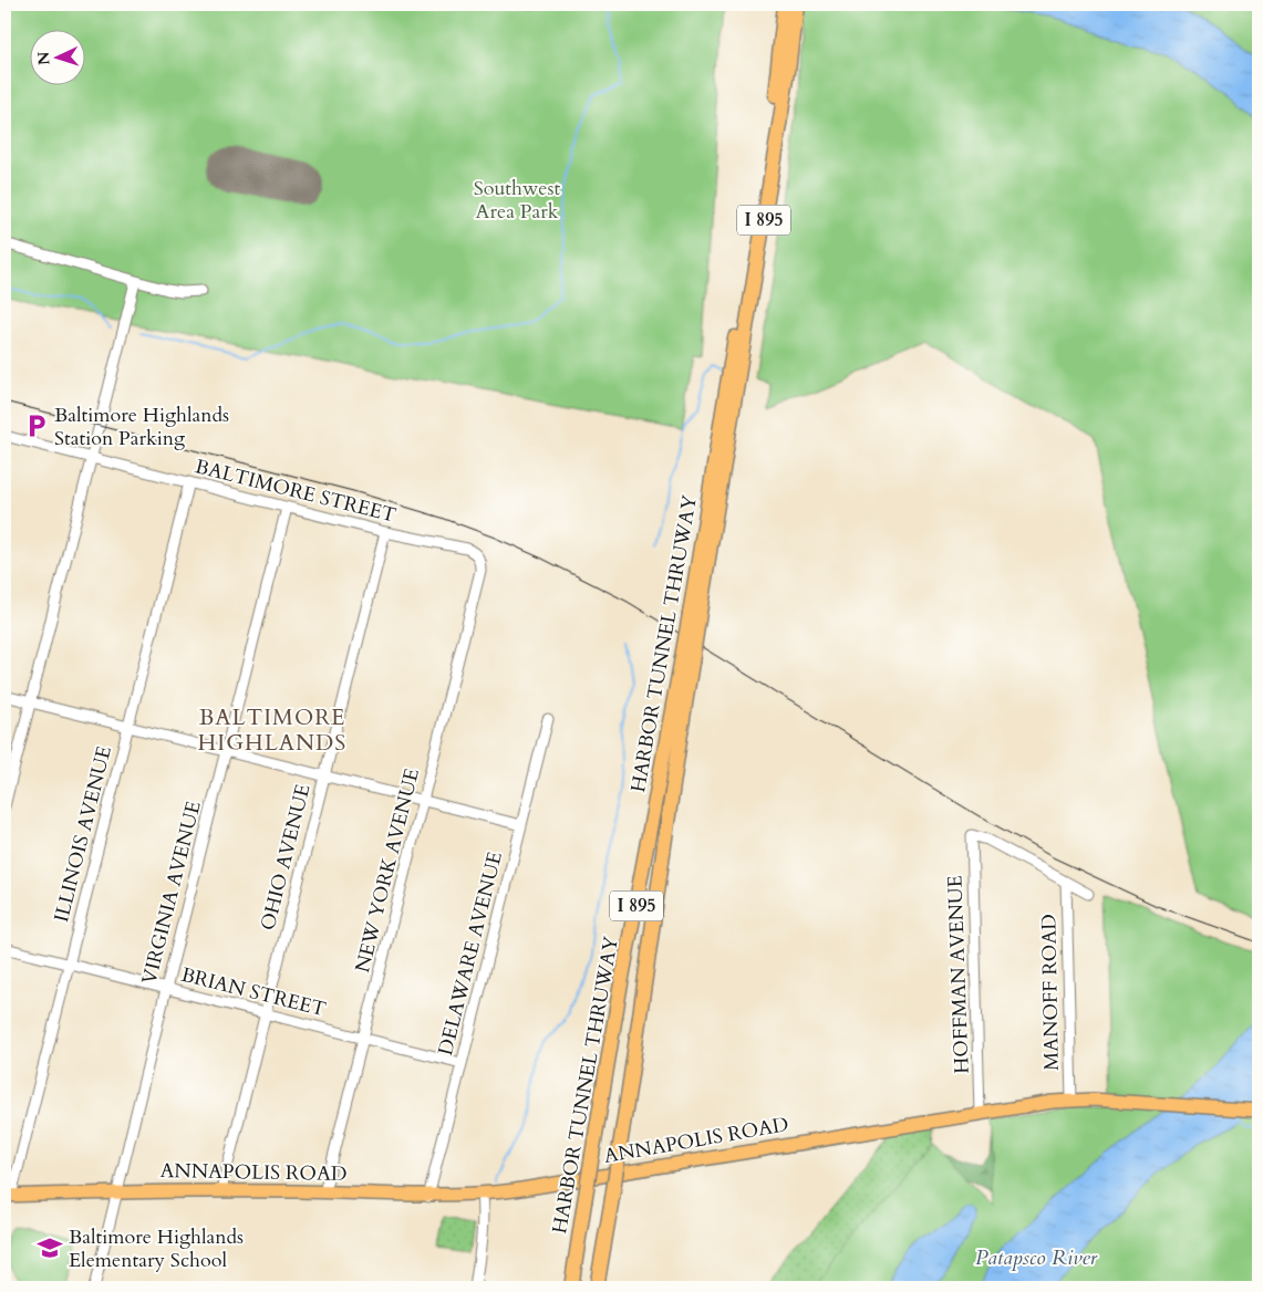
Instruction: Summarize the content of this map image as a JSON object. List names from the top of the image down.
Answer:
{
  "streets": {
    "highway": ["I 895", "HARBOR TUNNEL THRUWAY"],
    "main road": ["ANNAPOLIS ROAD"],
    "street": [
      "BALTIMORE STREET",
      "ILLINOIS AVENUE",
      "OHIO AVENUE",
      "NEW YORK AVENUE",
      "VIRGINIA AVENUE",
      "DELAWARE AVENUE",
      "HOFFMAN AVENUE",
      "BRIAN STREET",
      "MANOFF ROAD"
    ]
  },
  "crossings": [
    ["BALTIMORE STREET", "ILLINOIS AVENUE"],
    ["BALTIMORE STREET", "OHIO AVENUE"],
    ["BALTIMORE STREET", "NEW YORK AVENUE"],
    ["BALTIMORE STREET", "VIRGINIA AVENUE"],
    ["ILLINOIS AVENUE", "BRIAN STREET"],
    ["ILLINOIS AVENUE", "ANNAPOLIS ROAD"],
    ["OHIO AVENUE", "BRIAN STREET"],
    ["OHIO AVENUE", "ANNAPOLIS ROAD"],
    ["NEW YORK AVENUE", "BRIAN STREET"],
    ["NEW YORK AVENUE", "ANNAPOLIS ROAD"],
    ["VIRGINIA AVENUE", "BRIAN STREET"],
    ["VIRGINIA AVENUE", "ANNAPOLIS ROAD"],
    ["DELAWARE AVENUE", "BRIAN STREET"],
    ["DELAWARE AVENUE", "ANNAPOLIS ROAD"],
    ["HOFFMAN AVENUE", "MANOFF ROAD"],
    ["HOFFMAN AVENUE", "ANNAPOLIS ROAD"],
    ["MANOFF ROAD", "ANNAPOLIS ROAD"]
  ],
  "districts": ["BALTIMORE HIGHLANDS"],
  "water": ["Patapsco River"],
  "parks": ["Southwest Area Park"],
  "places": {
    "parking": ["Baltimore Highlands Station Parking"],
    "school or university": ["Baltimore Highlands Elementary School"]
  },
  "north": "left"
}
